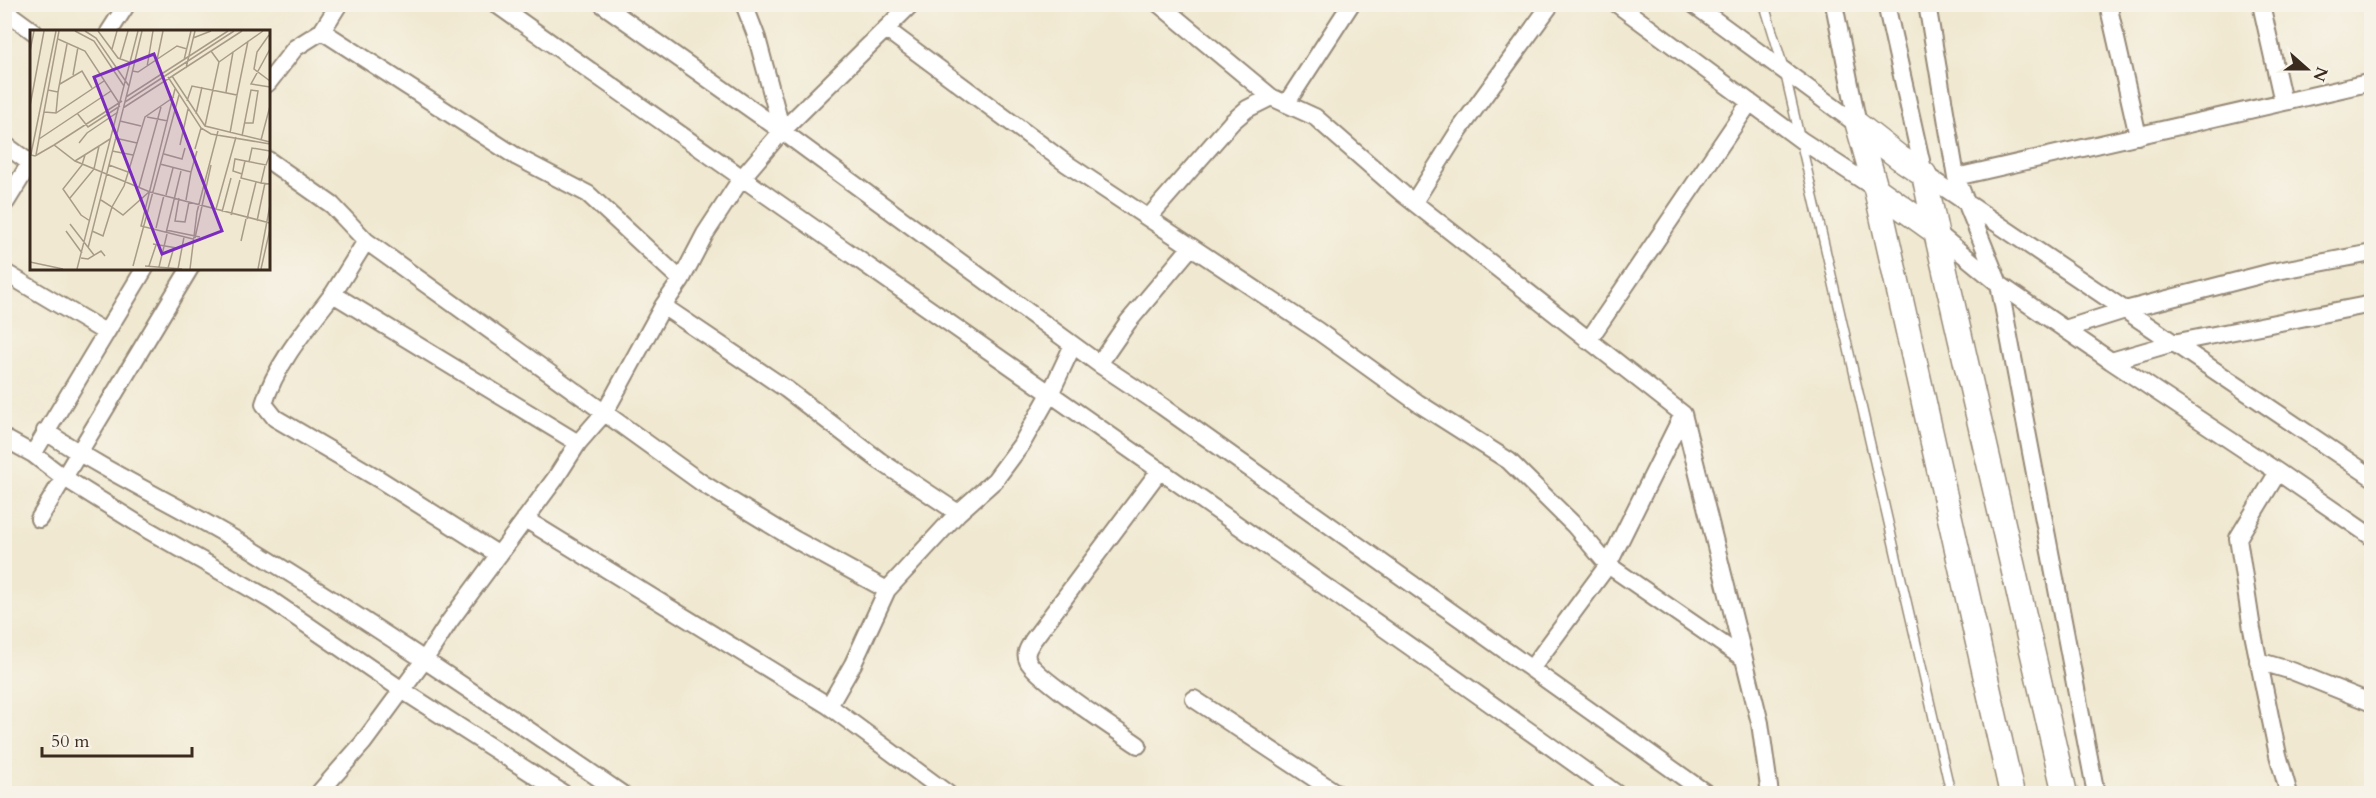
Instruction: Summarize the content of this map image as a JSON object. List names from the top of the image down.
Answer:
{
  "scale_bar": "50 m",
  "north": "right"
}
